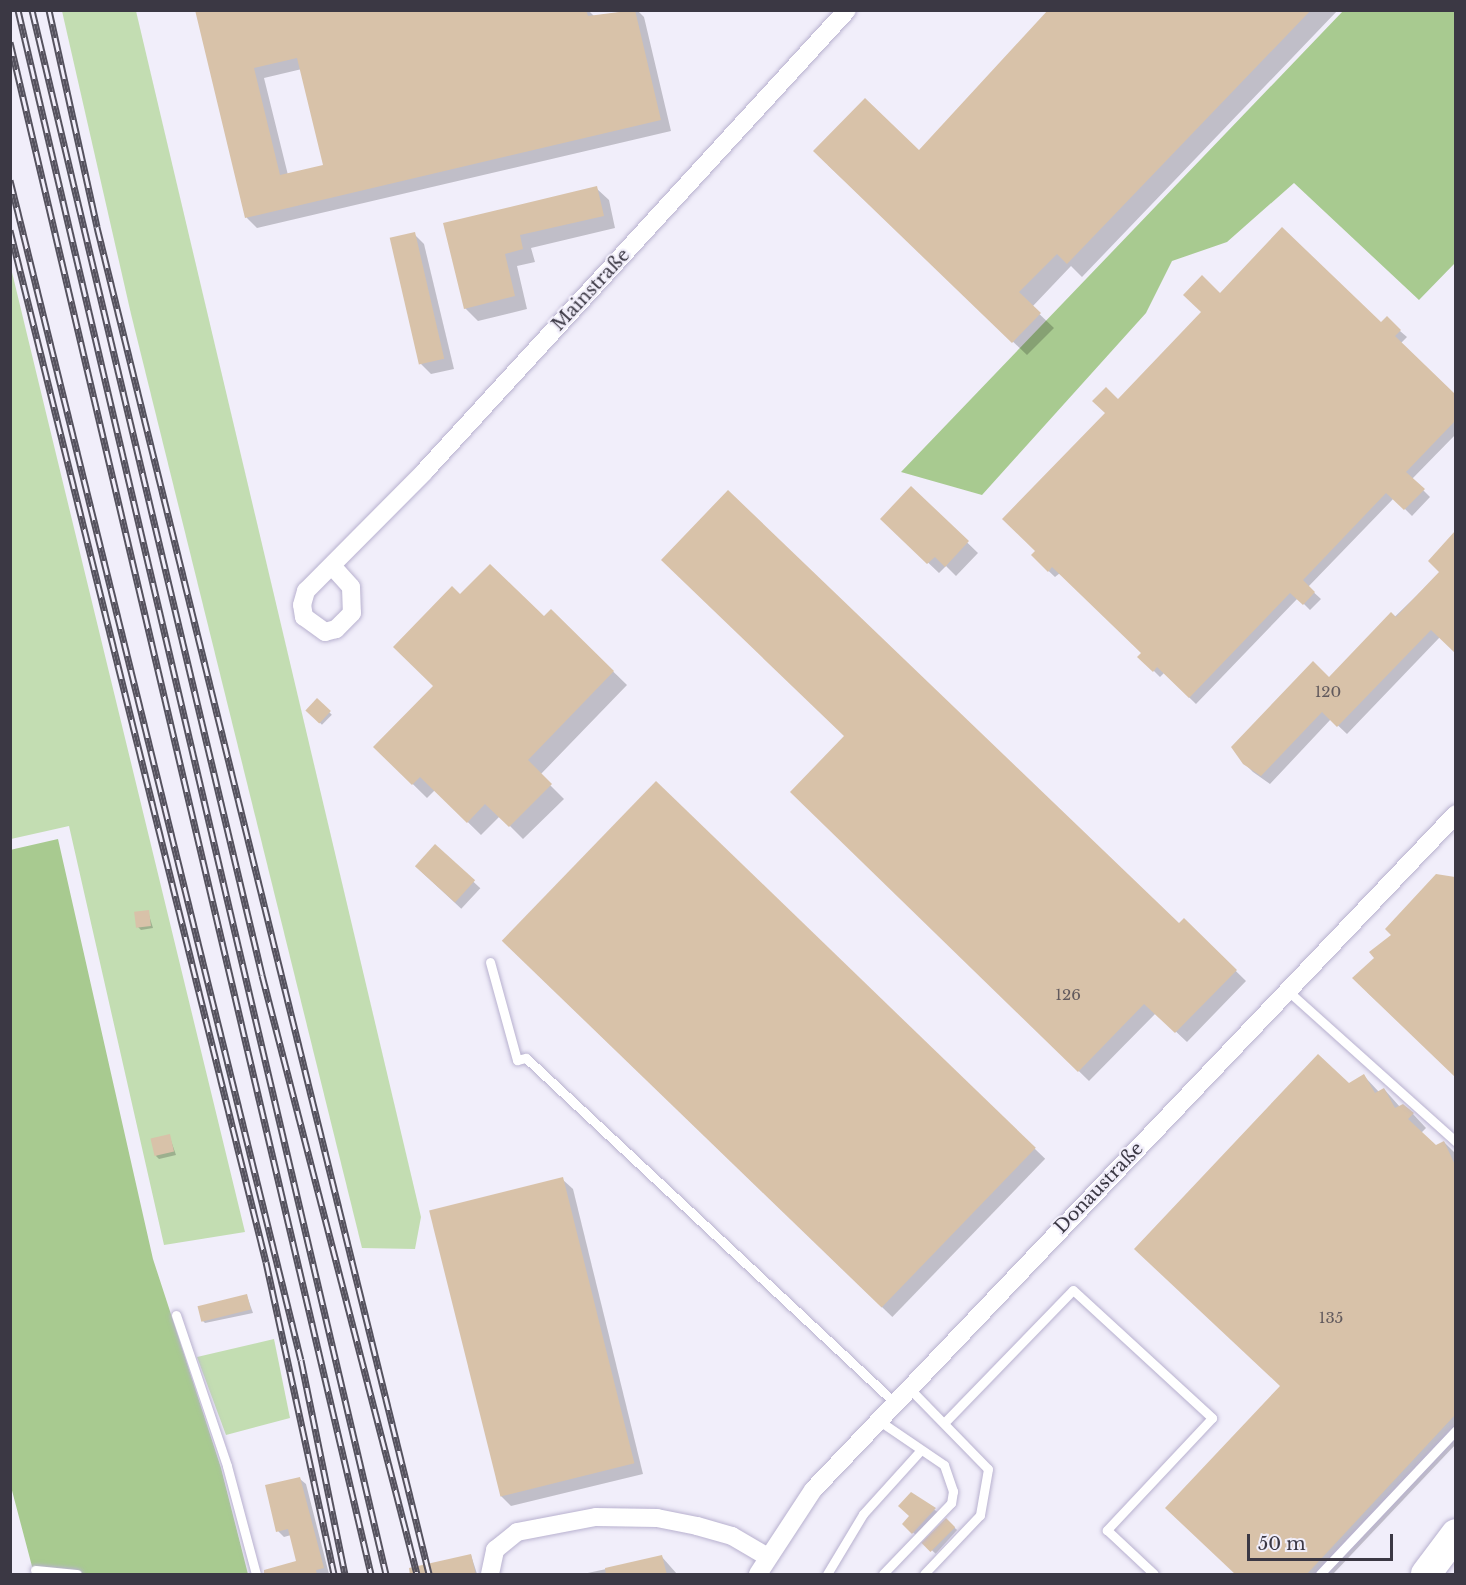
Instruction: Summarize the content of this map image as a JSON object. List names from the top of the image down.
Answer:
{
  "streets": {
    "street": ["Mainstraße", "Donaustraße"]
  },
  "house_numbers": ["120", "126", "135"],
  "scale_bar": "50 m"
}
